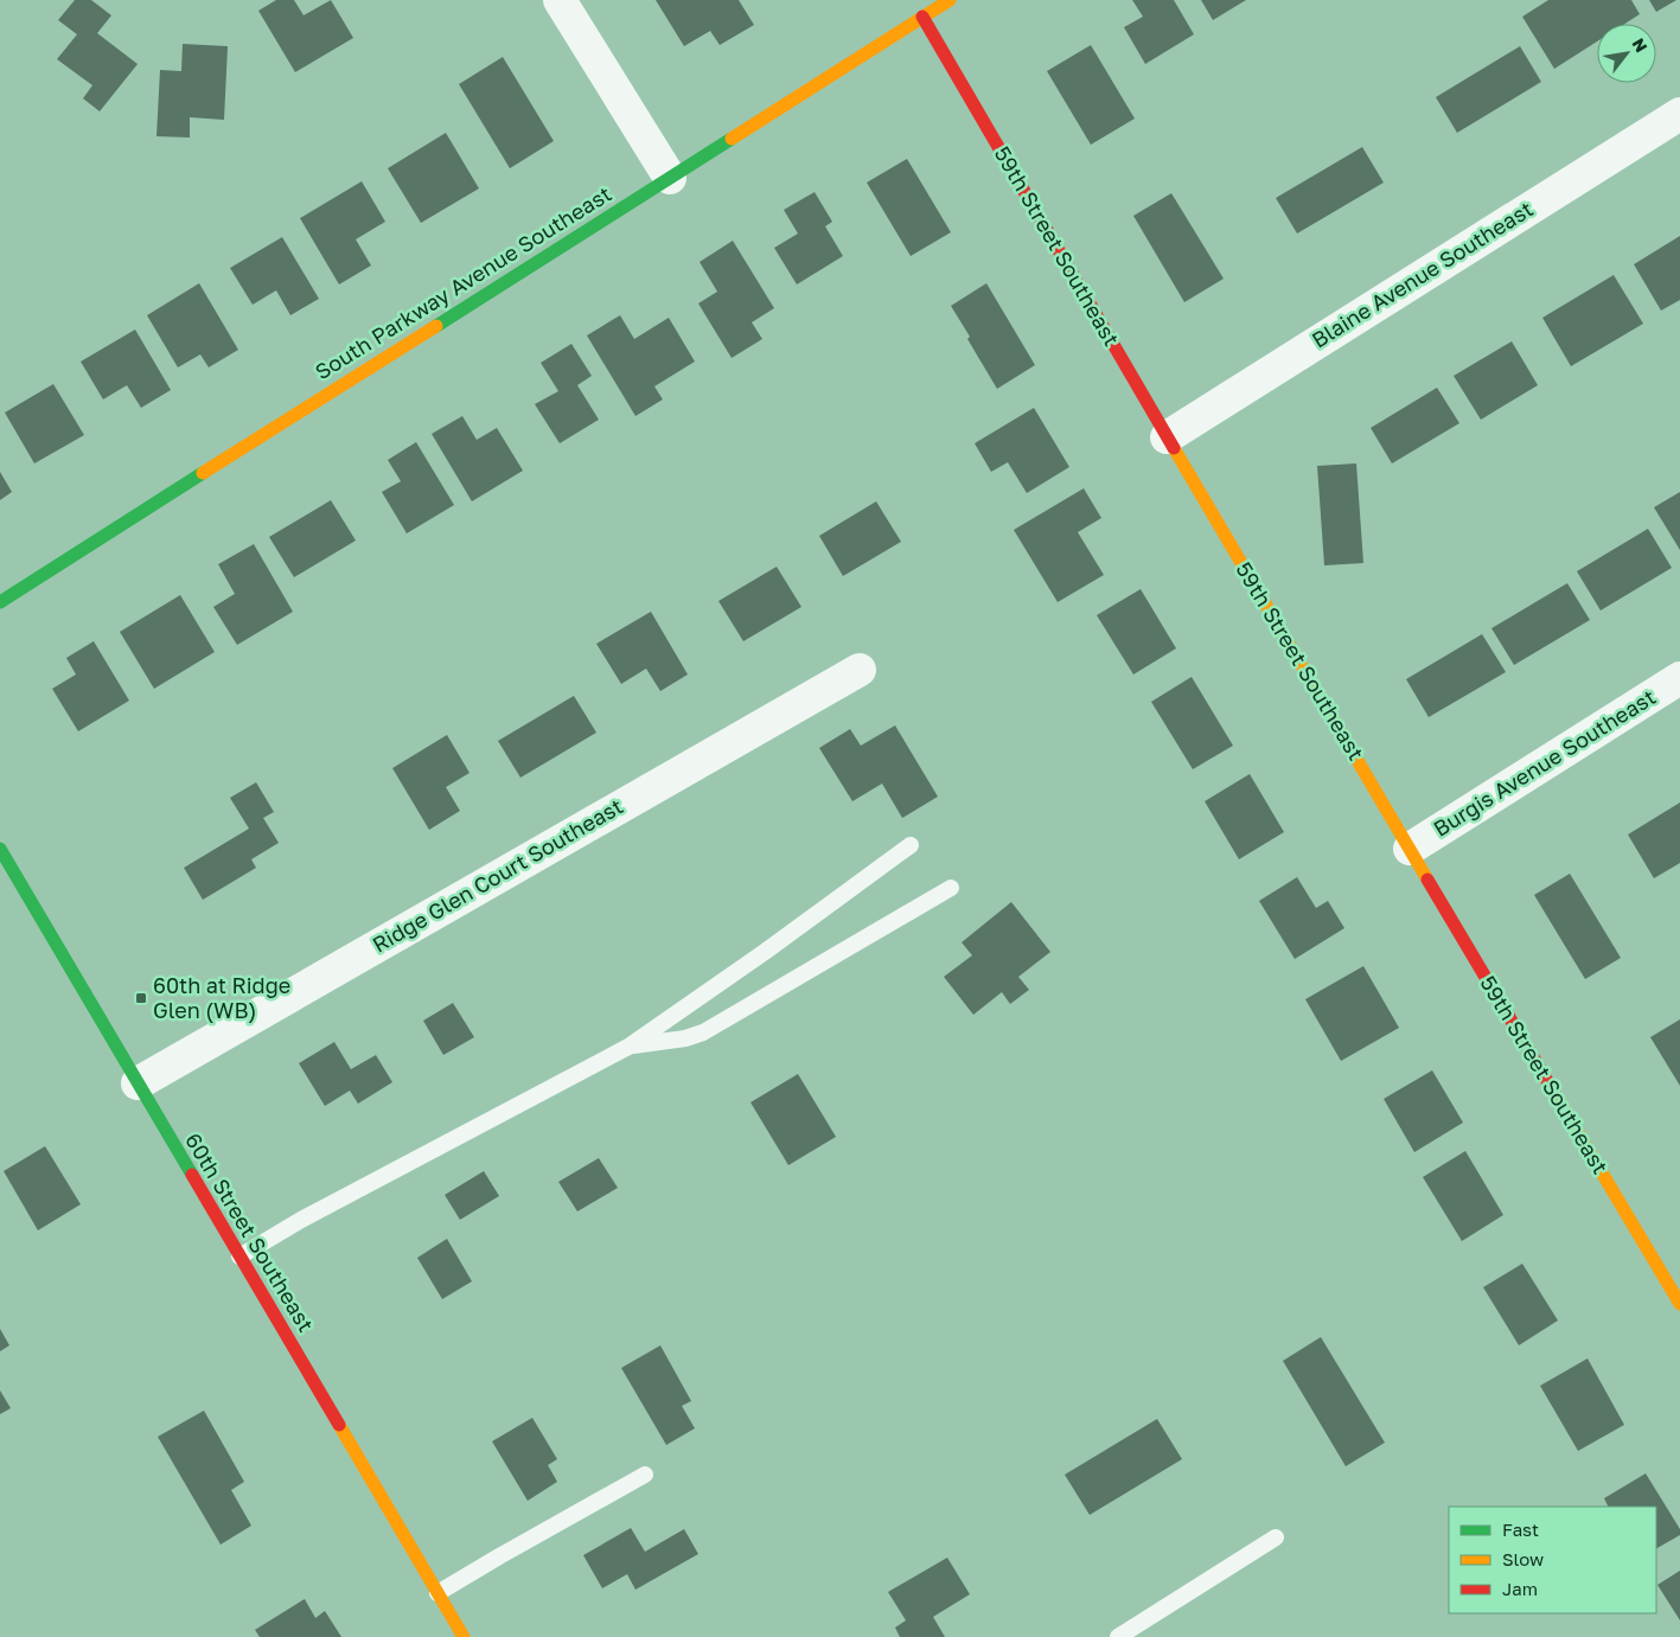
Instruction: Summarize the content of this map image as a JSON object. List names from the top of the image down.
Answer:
{
  "streets": {
    "street": [
      "59th Street Southeast",
      "Blaine Avenue Southeast",
      "South Parkway Avenue Southeast",
      "Burgis Avenue Southeast",
      "Ridge Glen Court Southeast",
      "60th Street Southeast"
    ]
  },
  "crossings": [
    ["59th Street Southeast", "Blaine Avenue Southeast"],
    ["59th Street Southeast", "South Parkway Avenue Southeast"],
    ["59th Street Southeast", "Burgis Avenue Southeast"],
    ["Ridge Glen Court Southeast", "60th Street Southeast"]
  ],
  "places": {
    "transit": ["60th at Ridge Glen (WB)"]
  },
  "legend": ["Fast", "Slow", "Jam"],
  "north": "top right"
}
